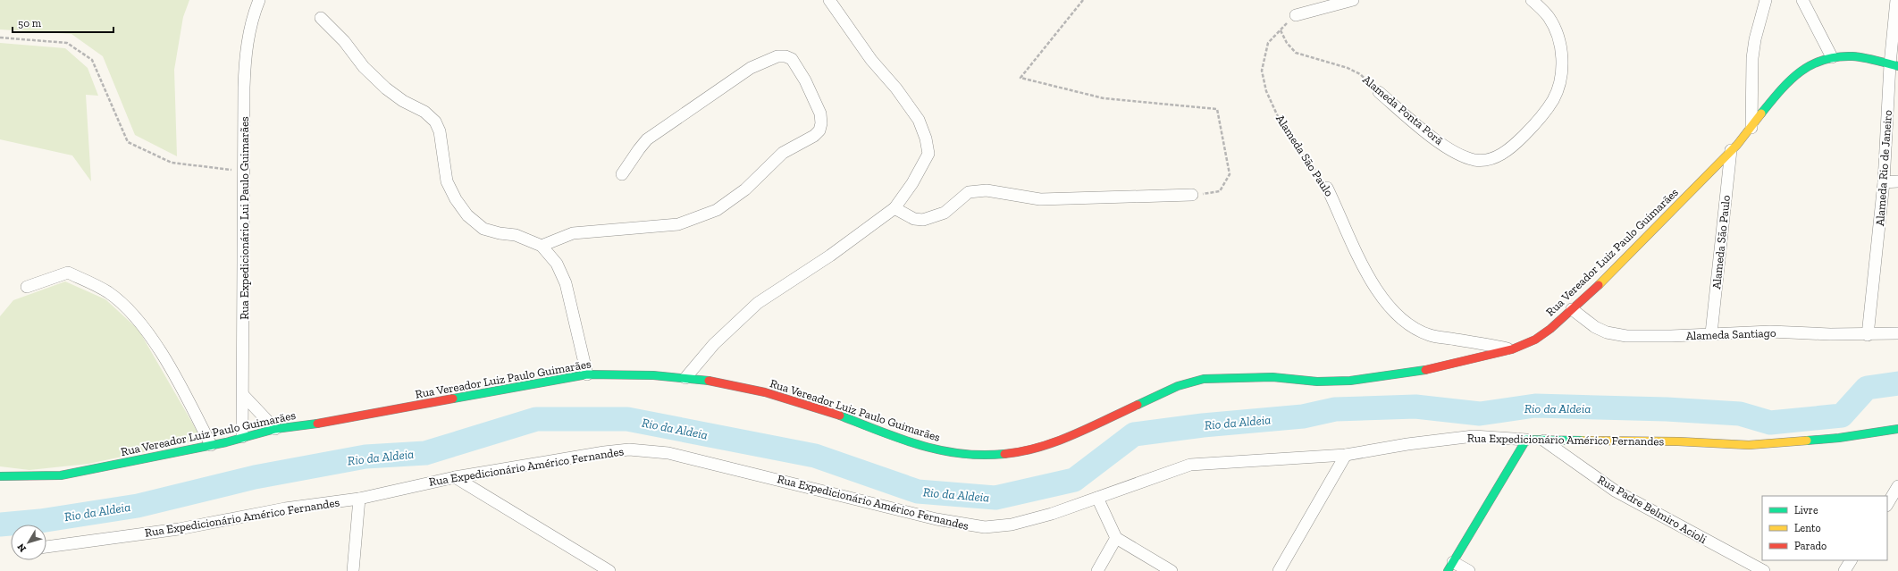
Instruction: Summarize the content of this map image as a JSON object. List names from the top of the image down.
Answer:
{
  "streets": {
    "street": [
      "Alameda Ponta Porã",
      "Alameda São Paulo",
      "Alameda Rio de Janeiro",
      "Rua Expedicionário Lui Paulo Guimarães",
      "Rua Vereador Luiz Paulo Guimarães",
      "Alameda Santiago",
      "Rua Expedicionário Américo Fernandes",
      "Rua Padre Belmiro Acioli"
    ]
  },
  "crossings": [
    ["Alameda Ponta Porã", "Alameda São Paulo"],
    ["Alameda São Paulo", "Rua Vereador Luiz Paulo Guimarães"],
    ["Alameda São Paulo", "Alameda Santiago"],
    ["Alameda Rio de Janeiro", "Rua Vereador Luiz Paulo Guimarães"],
    ["Alameda Rio de Janeiro", "Alameda Santiago"],
    ["Rua Expedicionário Lui Paulo Guimarães", "Rua Vereador Luiz Paulo Guimarães"],
    ["Rua Vereador Luiz Paulo Guimarães", "Alameda Santiago"],
    ["Rua Expedicionário Américo Fernandes", "Rua Padre Belmiro Acioli"]
  ],
  "water": ["Rio da Aldeia"],
  "legend": ["Livre", "Lento", "Parado"],
  "scale_bar": "50 m",
  "north": "bottom left"
}
